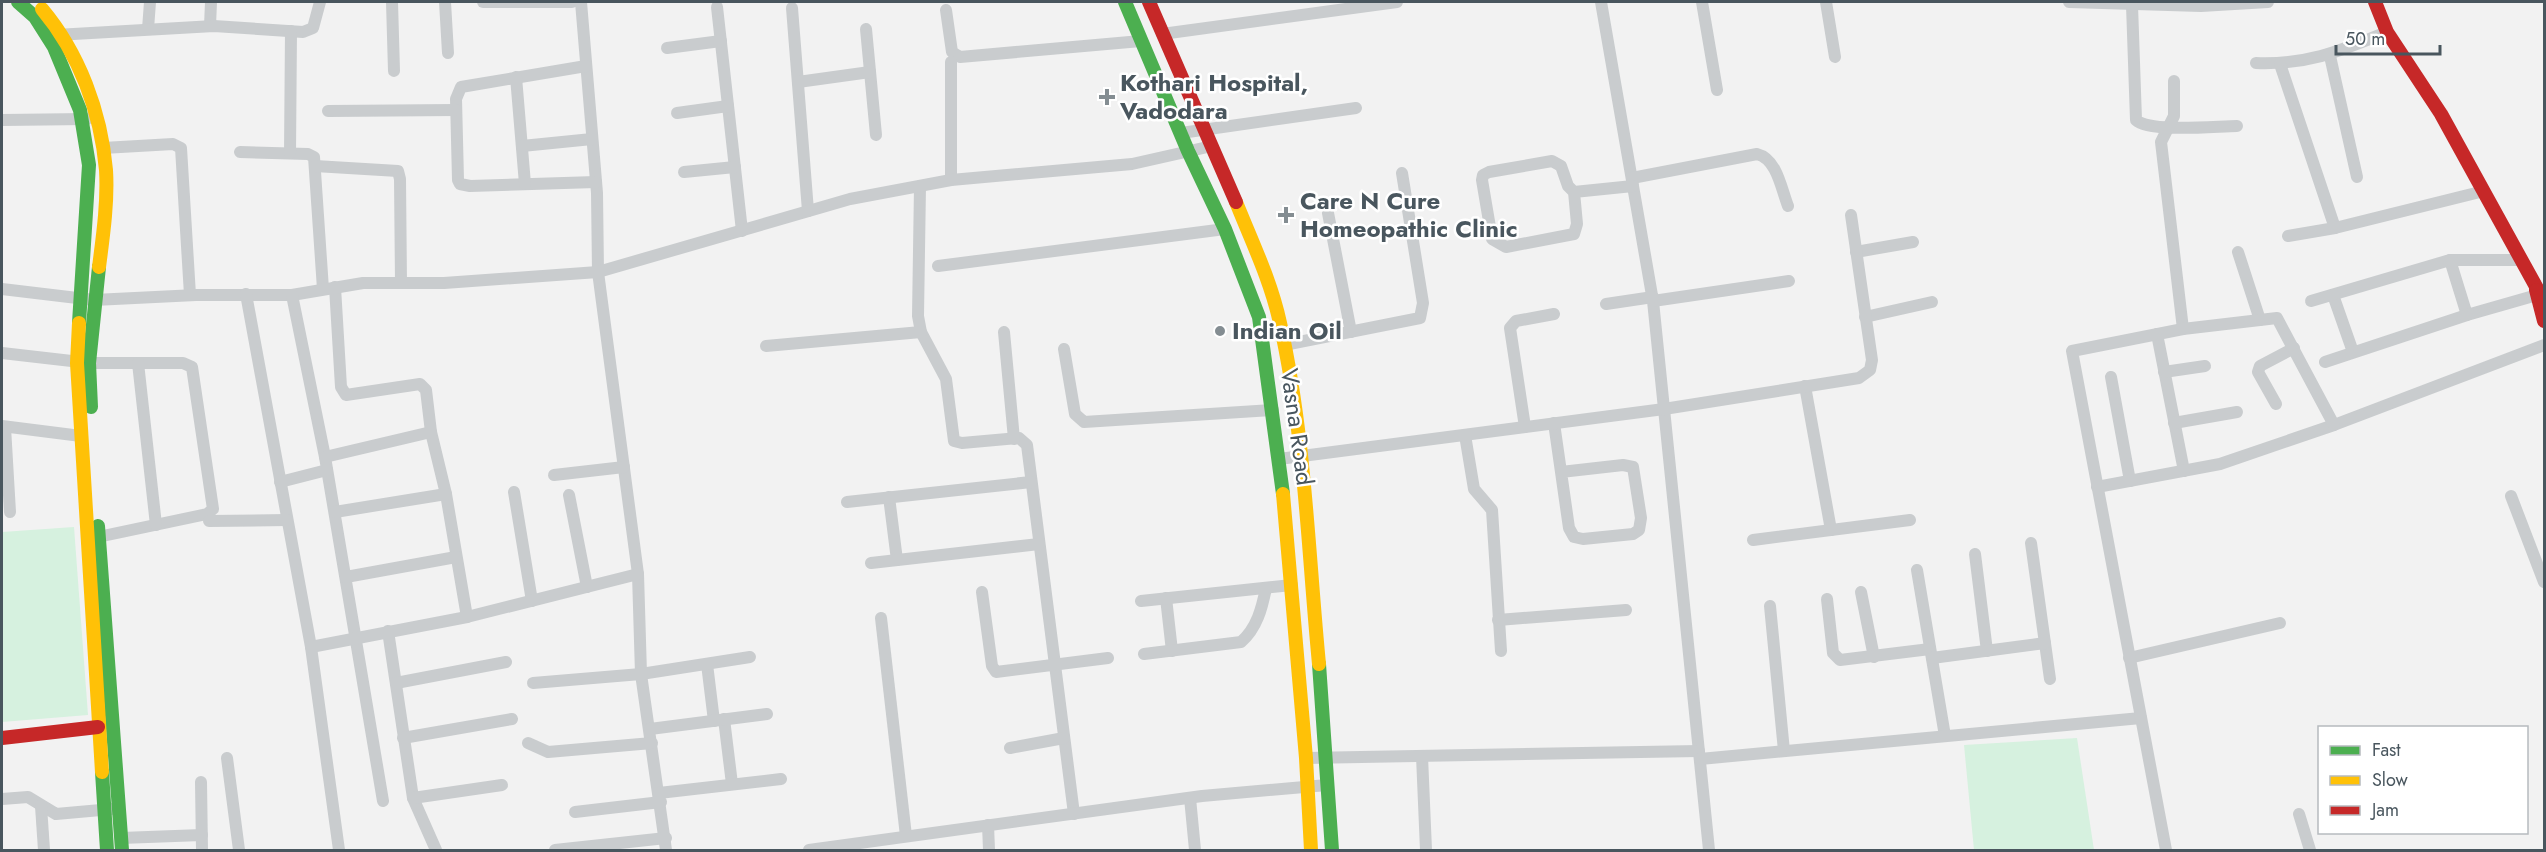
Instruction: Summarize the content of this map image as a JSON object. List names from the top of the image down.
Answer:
{
  "streets": {
    "street": ["Vasna Road"]
  },
  "places": {
    "health": ["Kothari Hospital, Vadodara", "Care N Cure Homeopathic Clinic"],
    "other": ["Indian Oil"]
  },
  "legend": ["Fast", "Slow", "Jam"],
  "scale_bar": "50 m"
}
